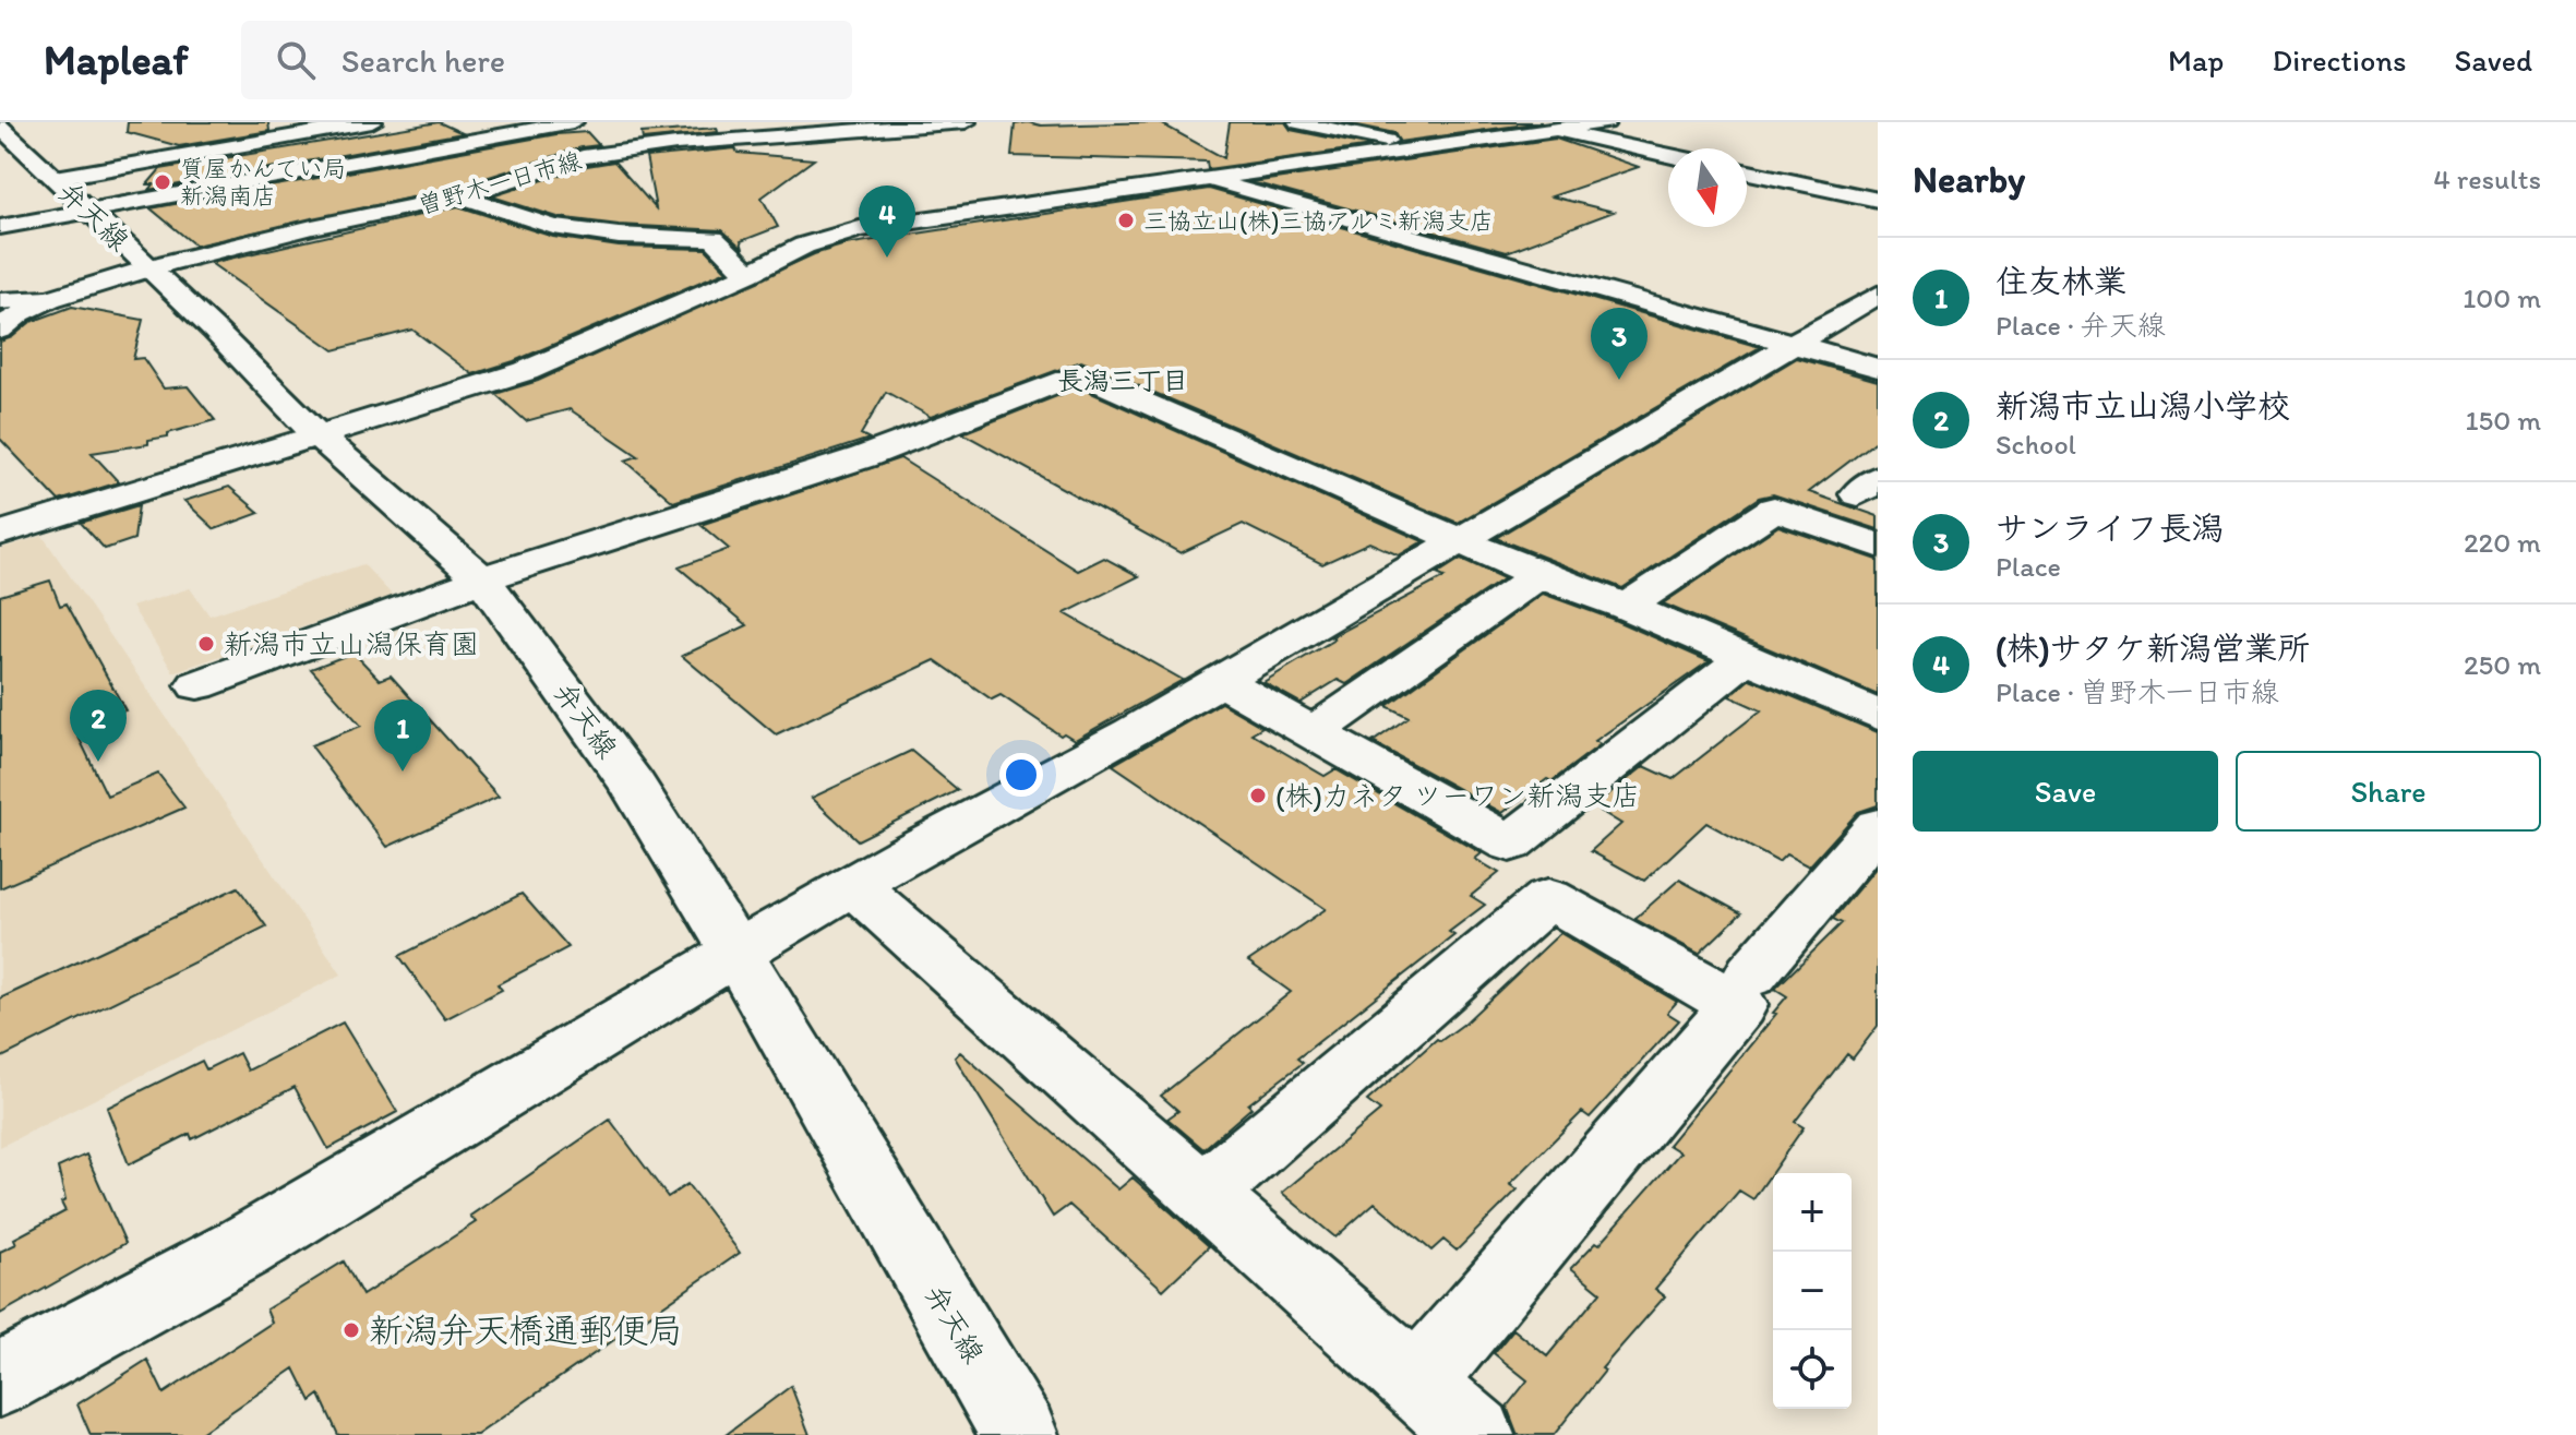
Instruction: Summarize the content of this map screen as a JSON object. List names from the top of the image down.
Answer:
{
  "streets": {
    "street": ["曽野木一日市線", "弁天線"]
  },
  "crossings": [
    ["曽野木一日市線", "弁天線"]
  ],
  "districts": ["長潟三丁目"],
  "places": [
    "質屋かんてい局 新潟南店",
    "三協立山(株)三協アルミ新潟支店",
    "新潟市立山潟保育園",
    "(株)カネタ ツーワン新潟支店",
    "新潟弁天橋通郵便局"
  ],
  "north": "bottom",
  "page": {
    "header": "Mapleaf",
    "search": "Search here",
    "nav": ["Map", "Directions", "Saved"],
    "heading": ["Nearby", "4 results"],
    "pins": [
      "4",
      "3",
      "2",
      "1"
    ],
    "list": [
      {
        "mark": "1",
        "name": "住友林業",
        "note": "Place · 弁天線",
        "value": "100 m"
      },
      {
        "mark": "2",
        "name": "新潟市立山潟小学校",
        "note": "School",
        "value": "150 m"
      },
      {
        "mark": "3",
        "name": "サンライフ長潟",
        "note": "Place",
        "value": "220 m"
      },
      {
        "mark": "4",
        "name": "(株)サタケ新潟営業所",
        "note": "Place · 曽野木一日市線",
        "value": "250 m"
      }
    ],
    "buttons": ["Save", "Share"],
    "map_buttons": ["+", "−"]
  }
}
